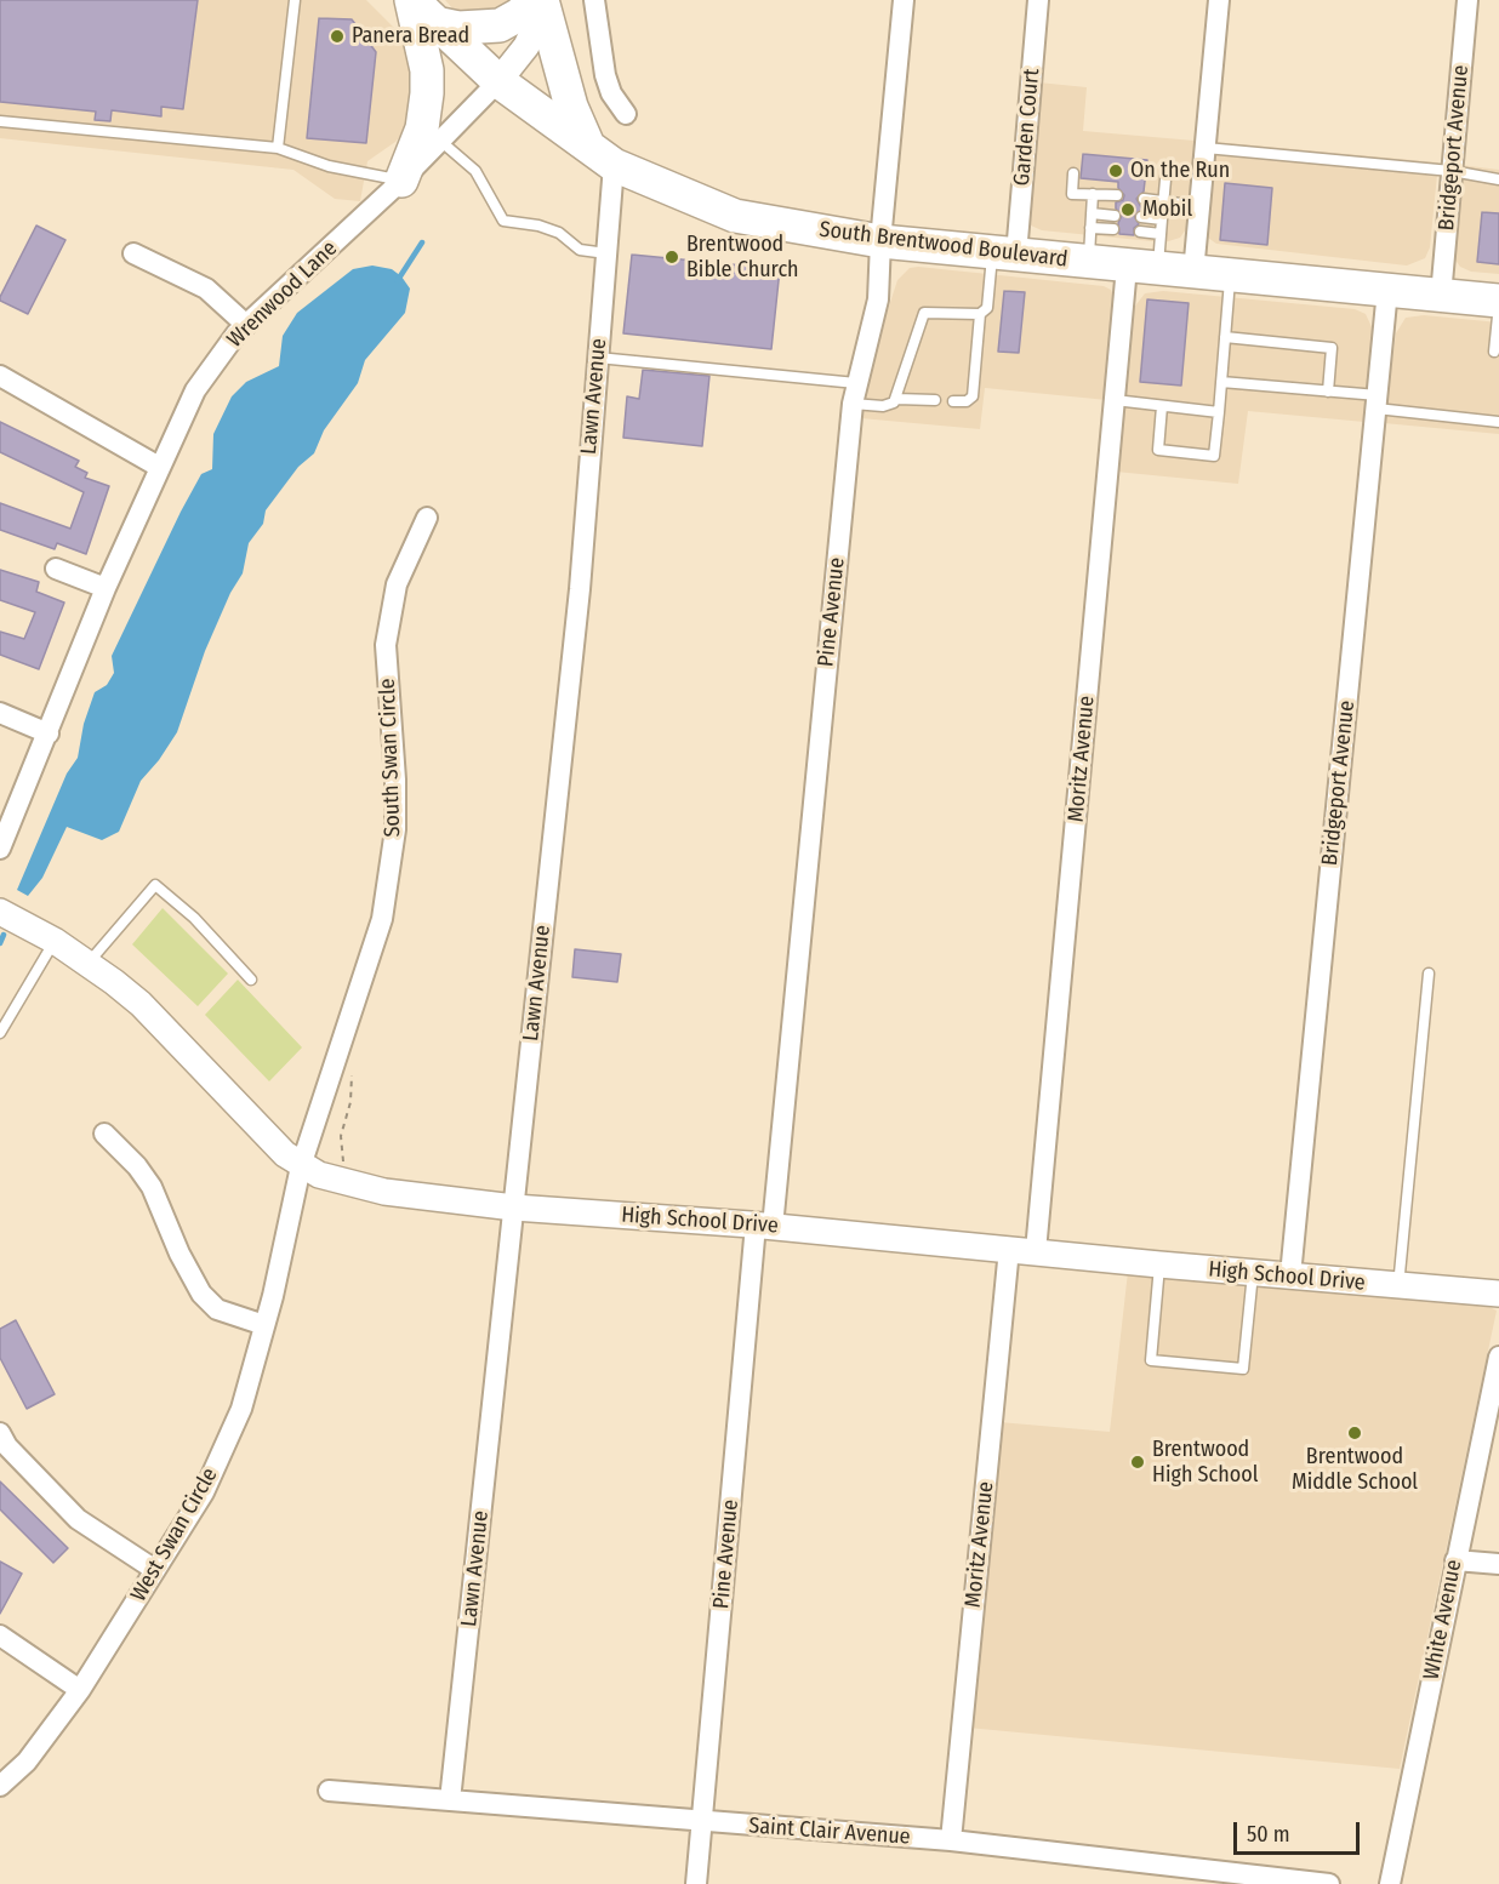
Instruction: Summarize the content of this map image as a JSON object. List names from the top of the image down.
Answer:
{
  "streets": {
    "main road": ["South Brentwood Boulevard"],
    "street": [
      "Garden Court",
      "Bridgeport Avenue",
      "Wrenwood Lane",
      "Lawn Avenue",
      "Pine Avenue",
      "South Swan Circle",
      "Moritz Avenue",
      "High School Drive",
      "West Swan Circle",
      "White Avenue",
      "Saint Clair Avenue"
    ]
  },
  "crossings": [
    ["Garden Court", "South Brentwood Boulevard"],
    ["Bridgeport Avenue", "South Brentwood Boulevard"],
    ["Bridgeport Avenue", "High School Drive"],
    ["South Brentwood Boulevard", "Wrenwood Lane"],
    ["South Brentwood Boulevard", "Lawn Avenue"],
    ["South Brentwood Boulevard", "Pine Avenue"],
    ["South Brentwood Boulevard", "Moritz Avenue"],
    ["Lawn Avenue", "High School Drive"],
    ["Lawn Avenue", "Saint Clair Avenue"],
    ["Pine Avenue", "High School Drive"],
    ["Pine Avenue", "Saint Clair Avenue"],
    ["South Swan Circle", "High School Drive"],
    ["South Swan Circle", "West Swan Circle"],
    ["Moritz Avenue", "High School Drive"],
    ["Moritz Avenue", "Saint Clair Avenue"],
    ["High School Drive", "West Swan Circle"]
  ],
  "places": [
    "Panera Bread",
    "On the Run",
    "Mobil",
    "Brentwood Bible Church",
    "Brentwood Middle School",
    "Brentwood High School"
  ],
  "scale_bar": "50 m"
}
